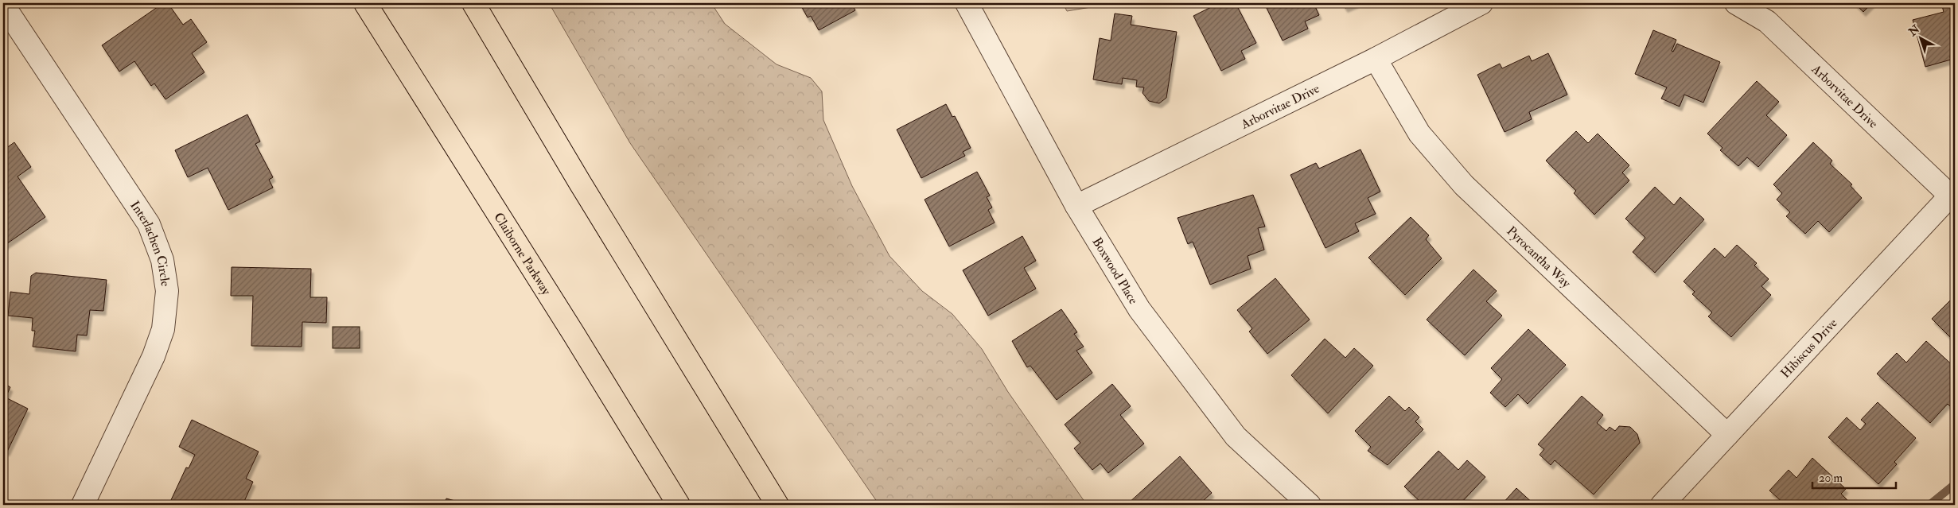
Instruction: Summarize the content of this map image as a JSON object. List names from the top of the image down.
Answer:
{
  "streets": {
    "main road": ["Claiborne Parkway"],
    "street": [
      "Arborvitae Drive",
      "Interlachen Circle",
      "Pyrocantha Way",
      "Boxwood Place",
      "Hibiscus Drive"
    ]
  },
  "crossings": [
    ["Arborvitae Drive", "Pyrocantha Way"],
    ["Arborvitae Drive", "Boxwood Place"],
    ["Arborvitae Drive", "Hibiscus Drive"],
    ["Pyrocantha Way", "Hibiscus Drive"]
  ],
  "scale_bar": "20 m",
  "north": "top left"
}
